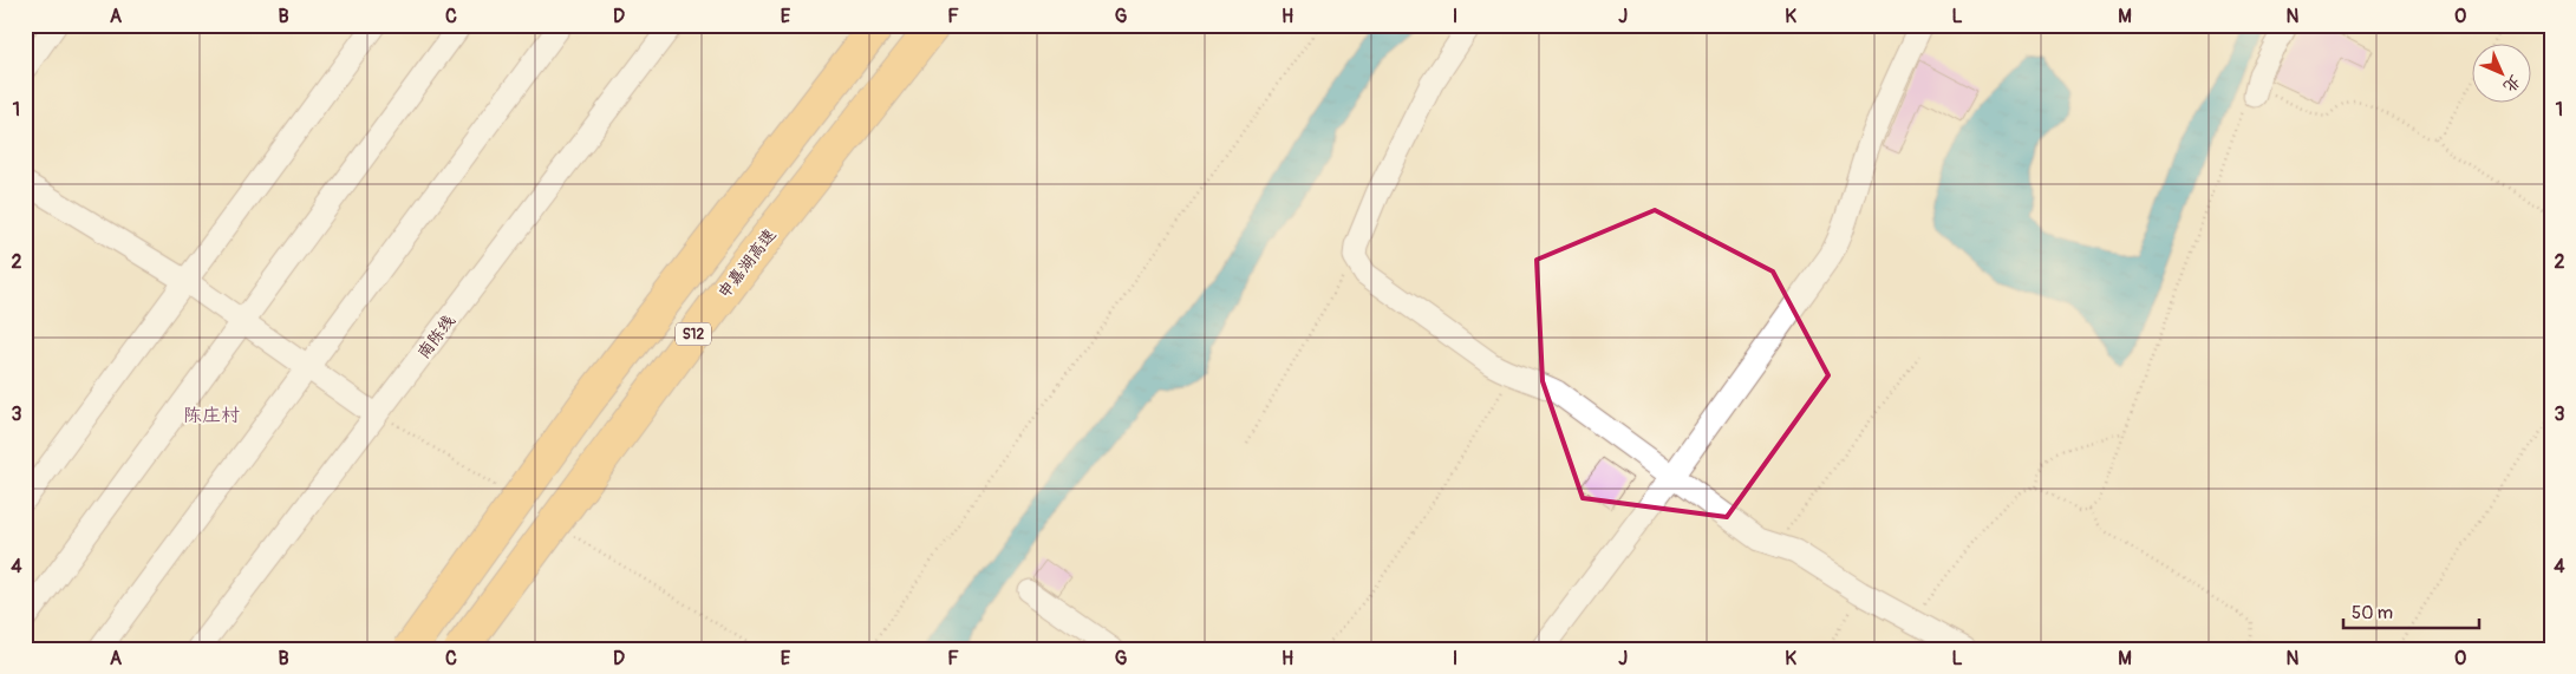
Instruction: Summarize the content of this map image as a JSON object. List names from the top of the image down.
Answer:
{
  "streets": {
    "highway": ["申嘉湖高速", "S12"],
    "street": ["南陈线"]
  },
  "districts": ["陈庄村"],
  "scale_bar": "50 m",
  "north": "bottom right",
  "grid": {
    "columns": [
      "A",
      "B",
      "C",
      "D",
      "E",
      "F",
      "G",
      "H",
      "I",
      "J",
      "K",
      "L",
      "M",
      "N",
      "O"
    ],
    "rows": [
      "1",
      "2",
      "3",
      "4"
    ]
  }
}
